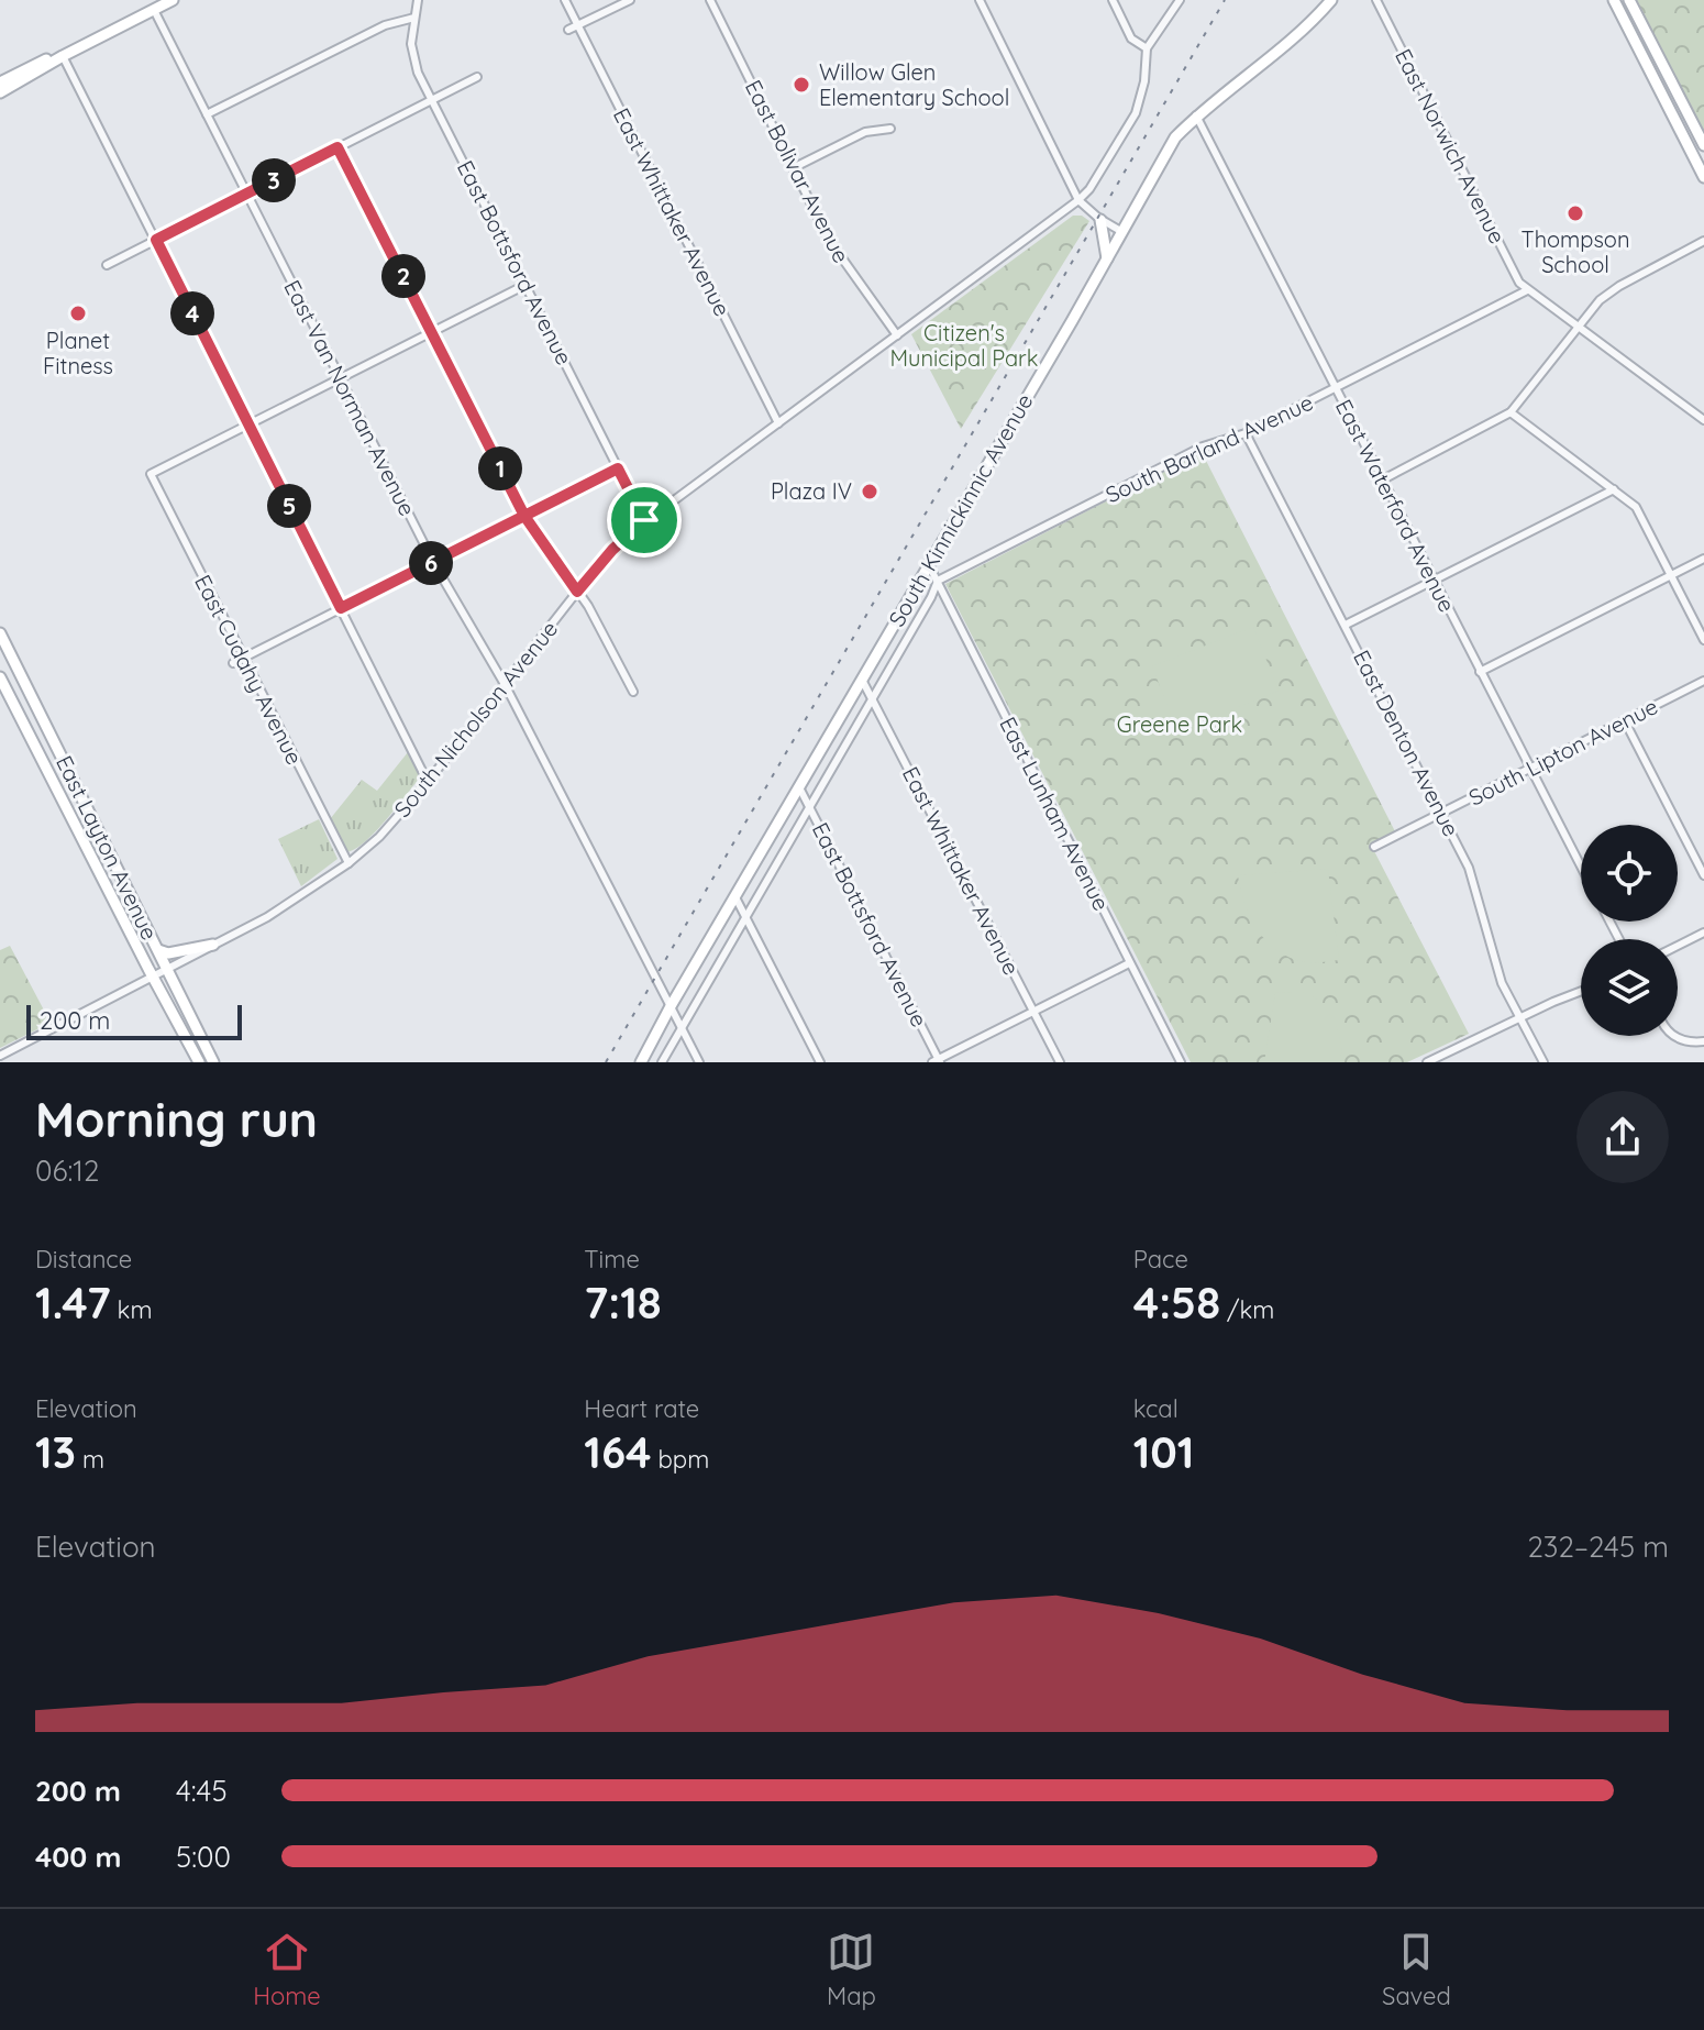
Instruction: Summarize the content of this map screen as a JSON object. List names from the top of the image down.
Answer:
{
  "streets": {
    "street": [
      "East Norwich Avenue",
      "East Bolivar Avenue",
      "East Whittaker Avenue",
      "East Bottsford Avenue",
      "East Van Norman Avenue",
      "South Barland Avenue",
      "East Waterford Avenue",
      "South Kinnickinnic Avenue",
      "East Cudahy Avenue",
      "South Nicholson Avenue",
      "East Denton Avenue",
      "South Lipton Avenue",
      "East Lunham Avenue",
      "East Layton Avenue"
    ]
  },
  "crossings": [
    ["East Norwich Avenue", "South Barland Avenue"],
    ["East Bolivar Avenue", "South Nicholson Avenue"],
    ["East Whittaker Avenue", "South Kinnickinnic Avenue"],
    ["East Whittaker Avenue", "South Nicholson Avenue"],
    ["East Bottsford Avenue", "South Kinnickinnic Avenue"],
    ["East Bottsford Avenue", "South Nicholson Avenue"],
    ["East Van Norman Avenue", "South Kinnickinnic Avenue"],
    ["East Van Norman Avenue", "South Nicholson Avenue"],
    ["South Barland Avenue", "East Waterford Avenue"],
    ["South Barland Avenue", "South Kinnickinnic Avenue"],
    ["South Barland Avenue", "East Denton Avenue"],
    ["South Barland Avenue", "East Lunham Avenue"],
    ["East Waterford Avenue", "South Kinnickinnic Avenue"],
    ["East Waterford Avenue", "South Lipton Avenue"],
    ["South Kinnickinnic Avenue", "East Lunham Avenue"],
    ["East Cudahy Avenue", "South Nicholson Avenue"],
    ["South Nicholson Avenue", "East Layton Avenue"],
    ["East Denton Avenue", "South Lipton Avenue"]
  ],
  "parks": ["Citizen's Municipal Park", "Greene Park"],
  "places": [
    "Willow Glen Elementary School",
    "Thompson School",
    "Planet Fitness",
    "Plaza IV"
  ],
  "scale_bar": "200 m",
  "page": {
    "pins": [
      "3",
      "2",
      "4",
      "1",
      "5",
      "6"
    ],
    "scale": "200 m",
    "heading": ["Morning run", "06:12"],
    "stats": [
      ["Distance", "1.47 km"],
      ["Time", "7:18"],
      ["Pace", "4:58 /km"],
      ["Elevation", "13 m"],
      ["Heart rate", "164 bpm"],
      ["kcal", "101"]
    ],
    "chart": ["Elevation", "232–245 m"],
    "list": [
      {
        "name": "200 m",
        "note": "4:45"
      },
      {
        "name": "400 m",
        "note": "5:00"
      }
    ],
    "tabs": ["Home", "Map", "Saved"]
  }
}
